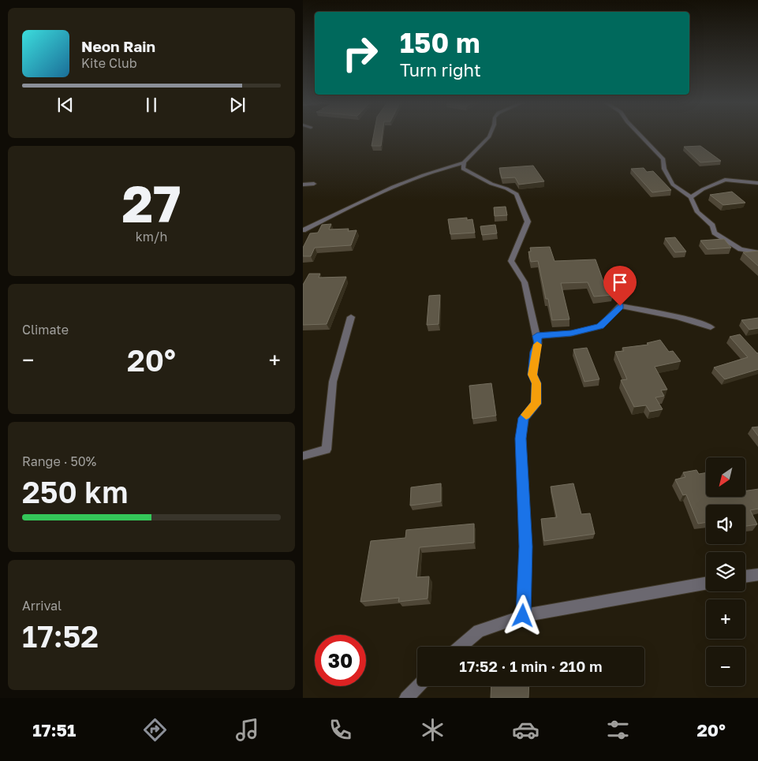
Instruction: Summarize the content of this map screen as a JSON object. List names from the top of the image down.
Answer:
{
  "north": "bottom left",
  "page": {
    "turn": ["150 m", "Turn right"],
    "song": ["Neon Rain", "Kite Club"],
    "tile": [
      ["27", "km/h"],
      "Climate",
      ["Range · 50%", "250 km"],
      ["Arrival", "17:52"]
    ],
    "heat": ["−", "20°", "+"],
    "map_buttons": ["+", "−"],
    "limit": "30",
    "trip": "17:52 · 1 min · 210 m",
    "tabs": ["17:51", "20°"]
  }
}
